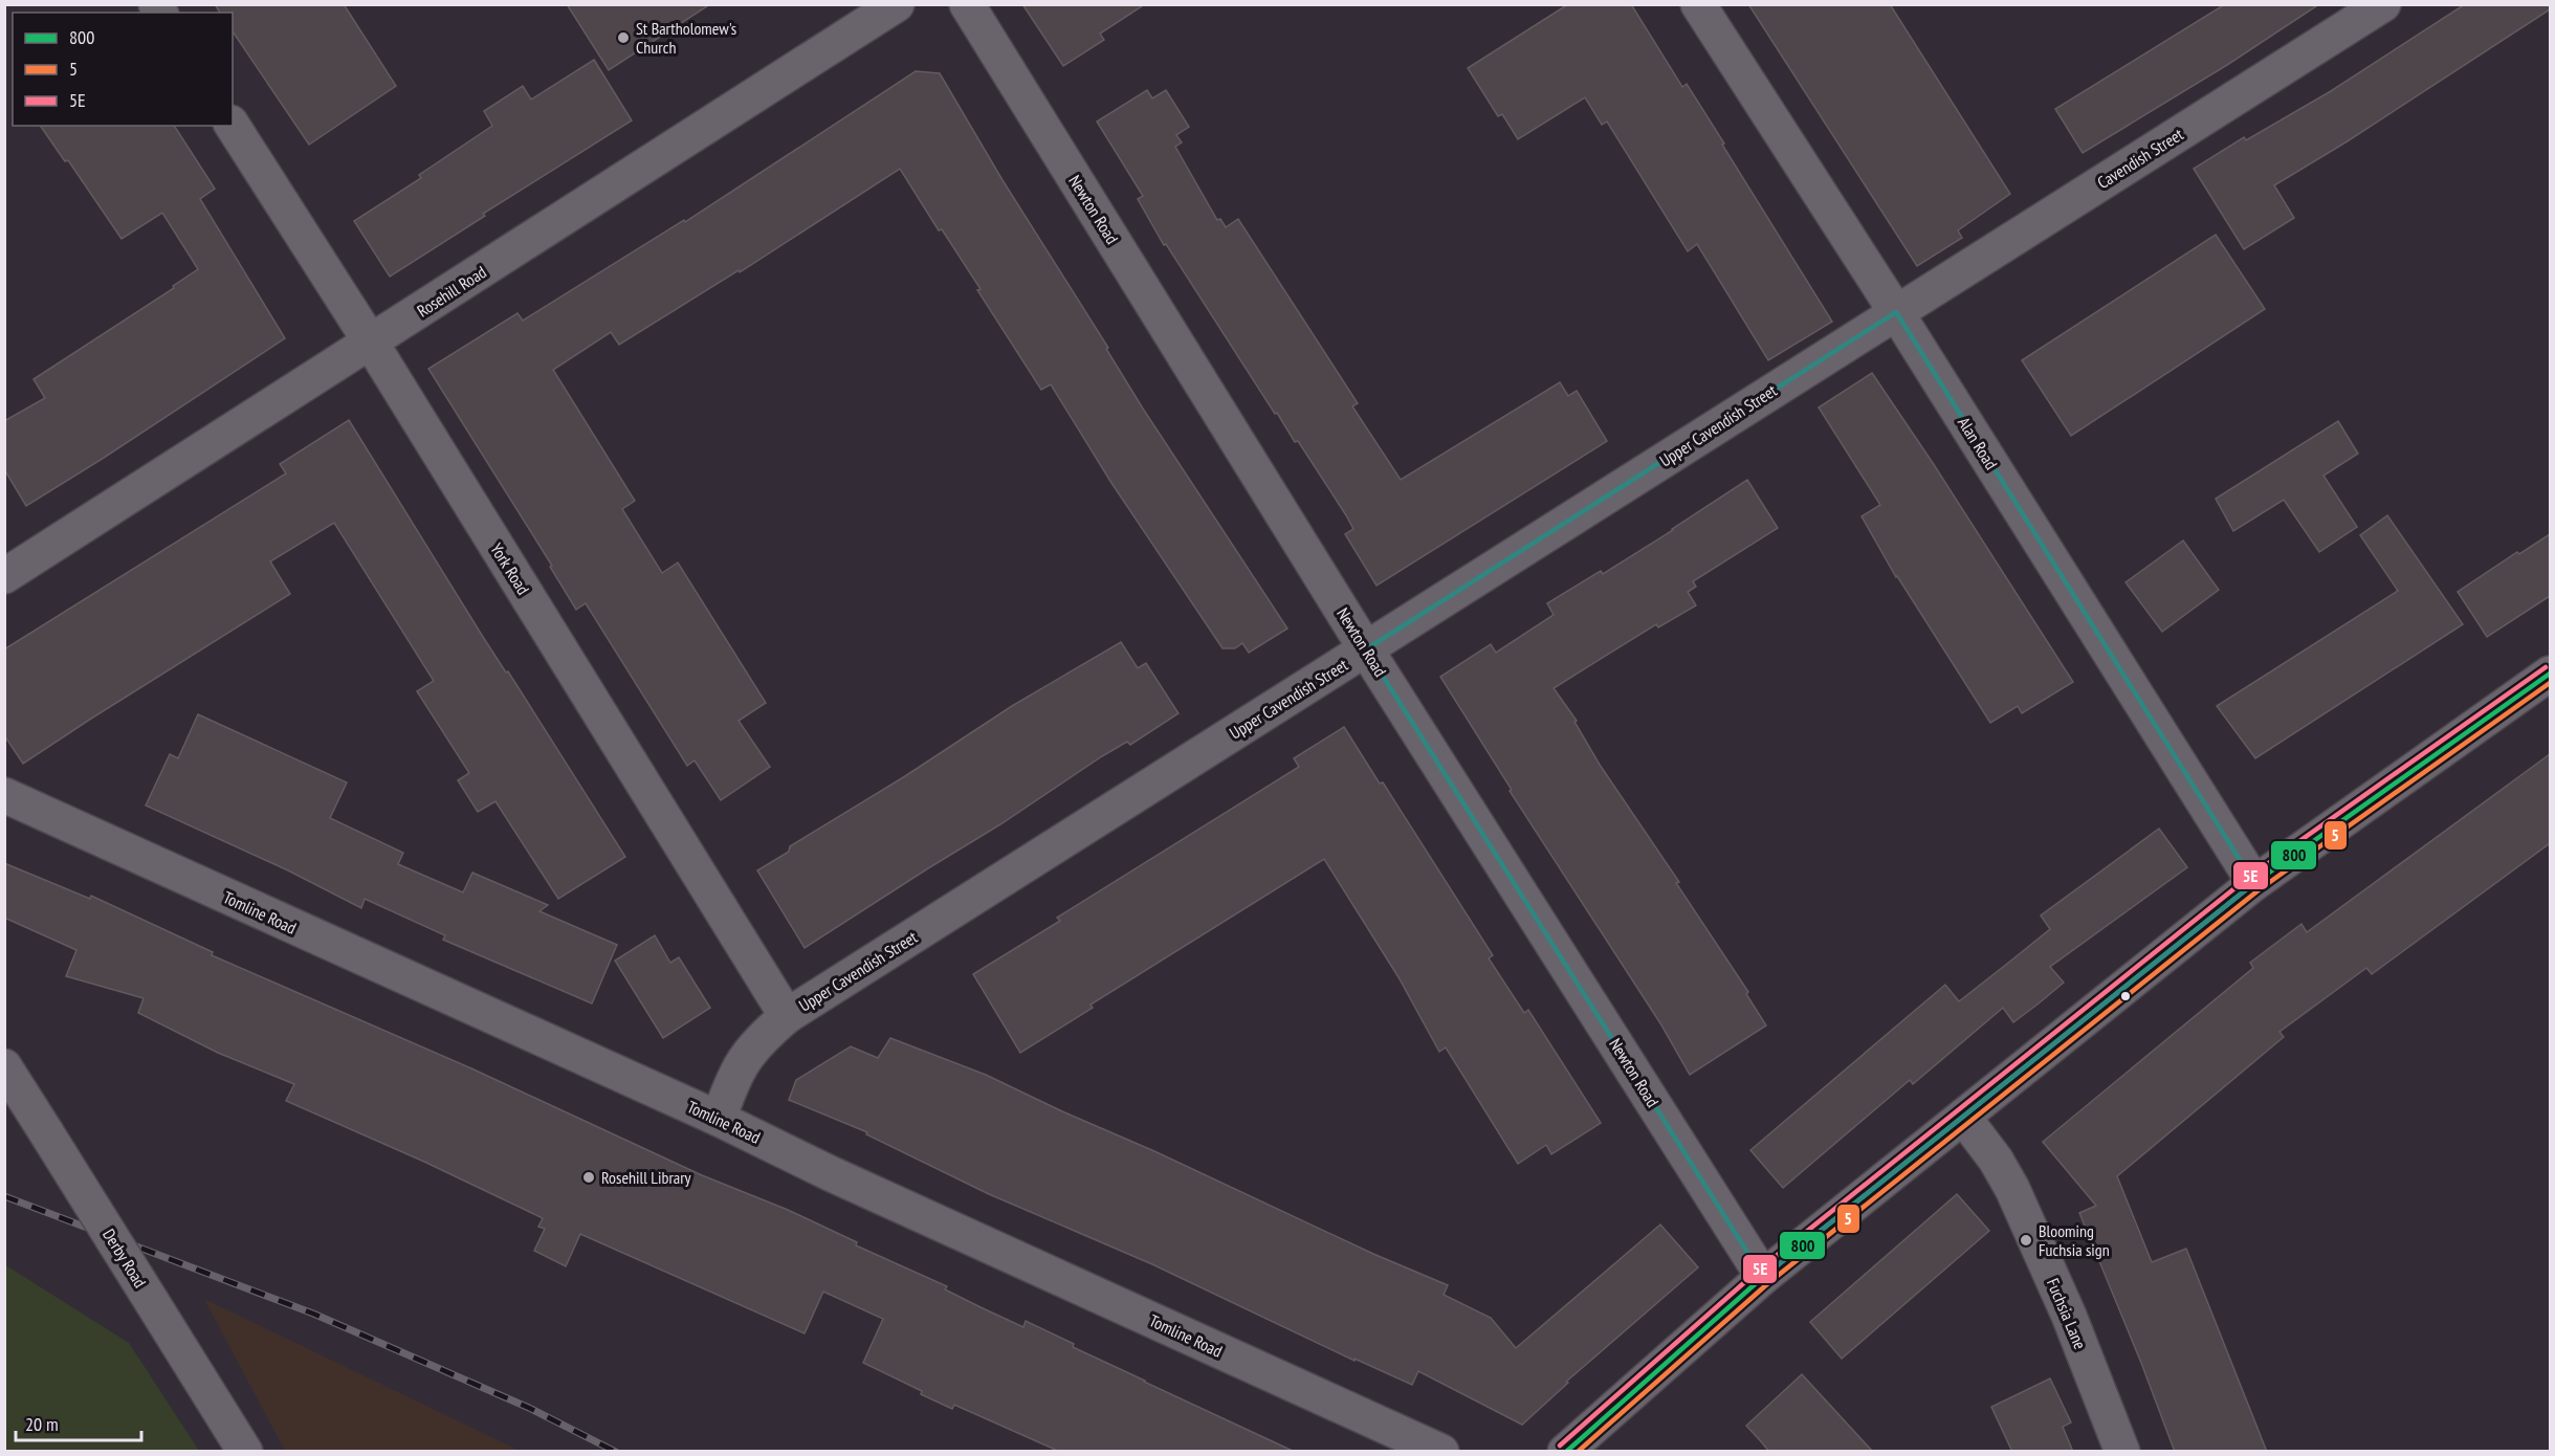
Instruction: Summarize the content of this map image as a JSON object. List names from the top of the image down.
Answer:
{
  "streets": {
    "street": [
      "Cavendish Street",
      "Newton Road",
      "Rosehill Road",
      "Upper Cavendish Street",
      "Alan Road",
      "York Road",
      "Tomline Road",
      "Derby Road",
      "Fuchsia Lane"
    ]
  },
  "crossings": [
    ["Cavendish Street", "Upper Cavendish Street"],
    ["Cavendish Street", "Alan Road"],
    ["Newton Road", "Upper Cavendish Street"],
    ["Rosehill Road", "York Road"],
    ["Upper Cavendish Street", "Alan Road"],
    ["Upper Cavendish Street", "York Road"],
    ["Upper Cavendish Street", "Tomline Road"]
  ],
  "places": ["St Bartholomew's Church", "Rosehill Library", "Blooming Fuchsia sign"],
  "lines": ["transit line 5E", "transit line 800", "transit line 5"],
  "legend": ["800", "5", "5E"],
  "scale_bar": "20 m"
}
